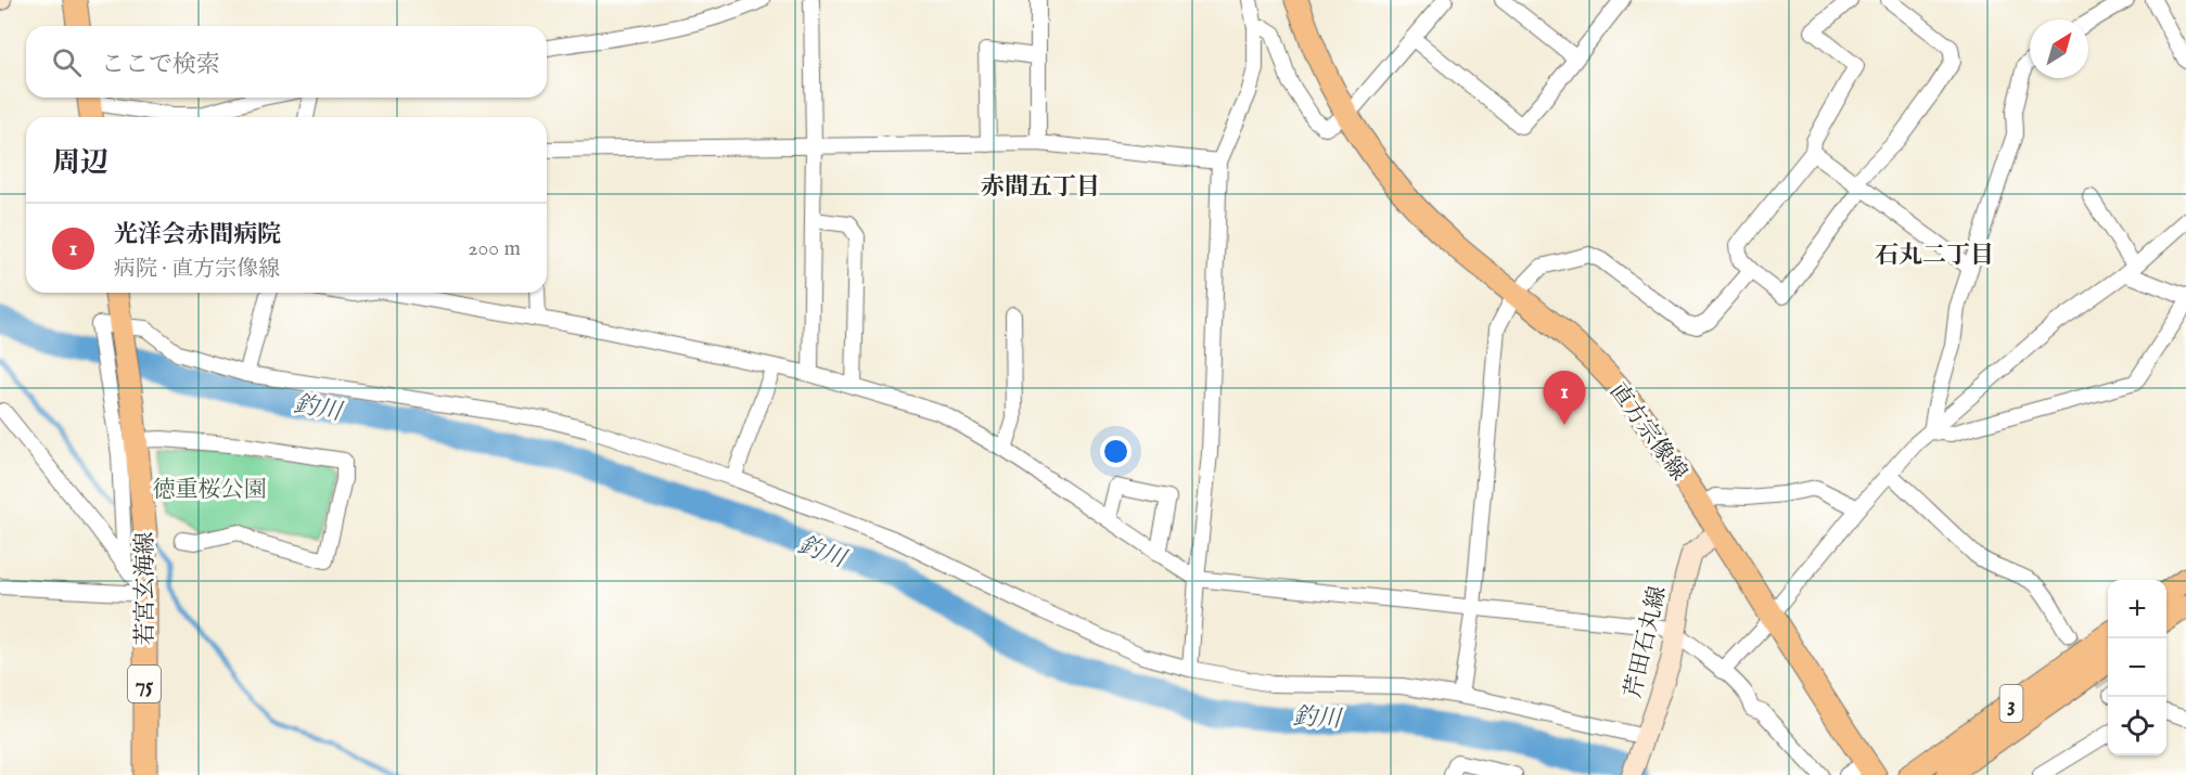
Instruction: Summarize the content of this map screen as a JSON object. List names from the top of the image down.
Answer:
{
  "streets": {
    "main road": [
      "直方宗像線",
      "若宮玄海線",
      "芹田石丸線",
      "75",
      "3"
    ]
  },
  "crossings": [
    ["直方宗像線", "芹田石丸線"]
  ],
  "districts": ["赤間五丁目", "石丸二丁目"],
  "water": ["釣川"],
  "parks": ["徳重桜公園"],
  "north": "top right",
  "page": {
    "search": "ここで検索",
    "heading": "周辺",
    "list": [
      {
        "mark": "1",
        "name": "光洋会赤間病院",
        "note": "病院 · 直方宗像線",
        "value": "200 m"
      }
    ],
    "pins": "1",
    "map_buttons": ["+", "−"]
  }
}
